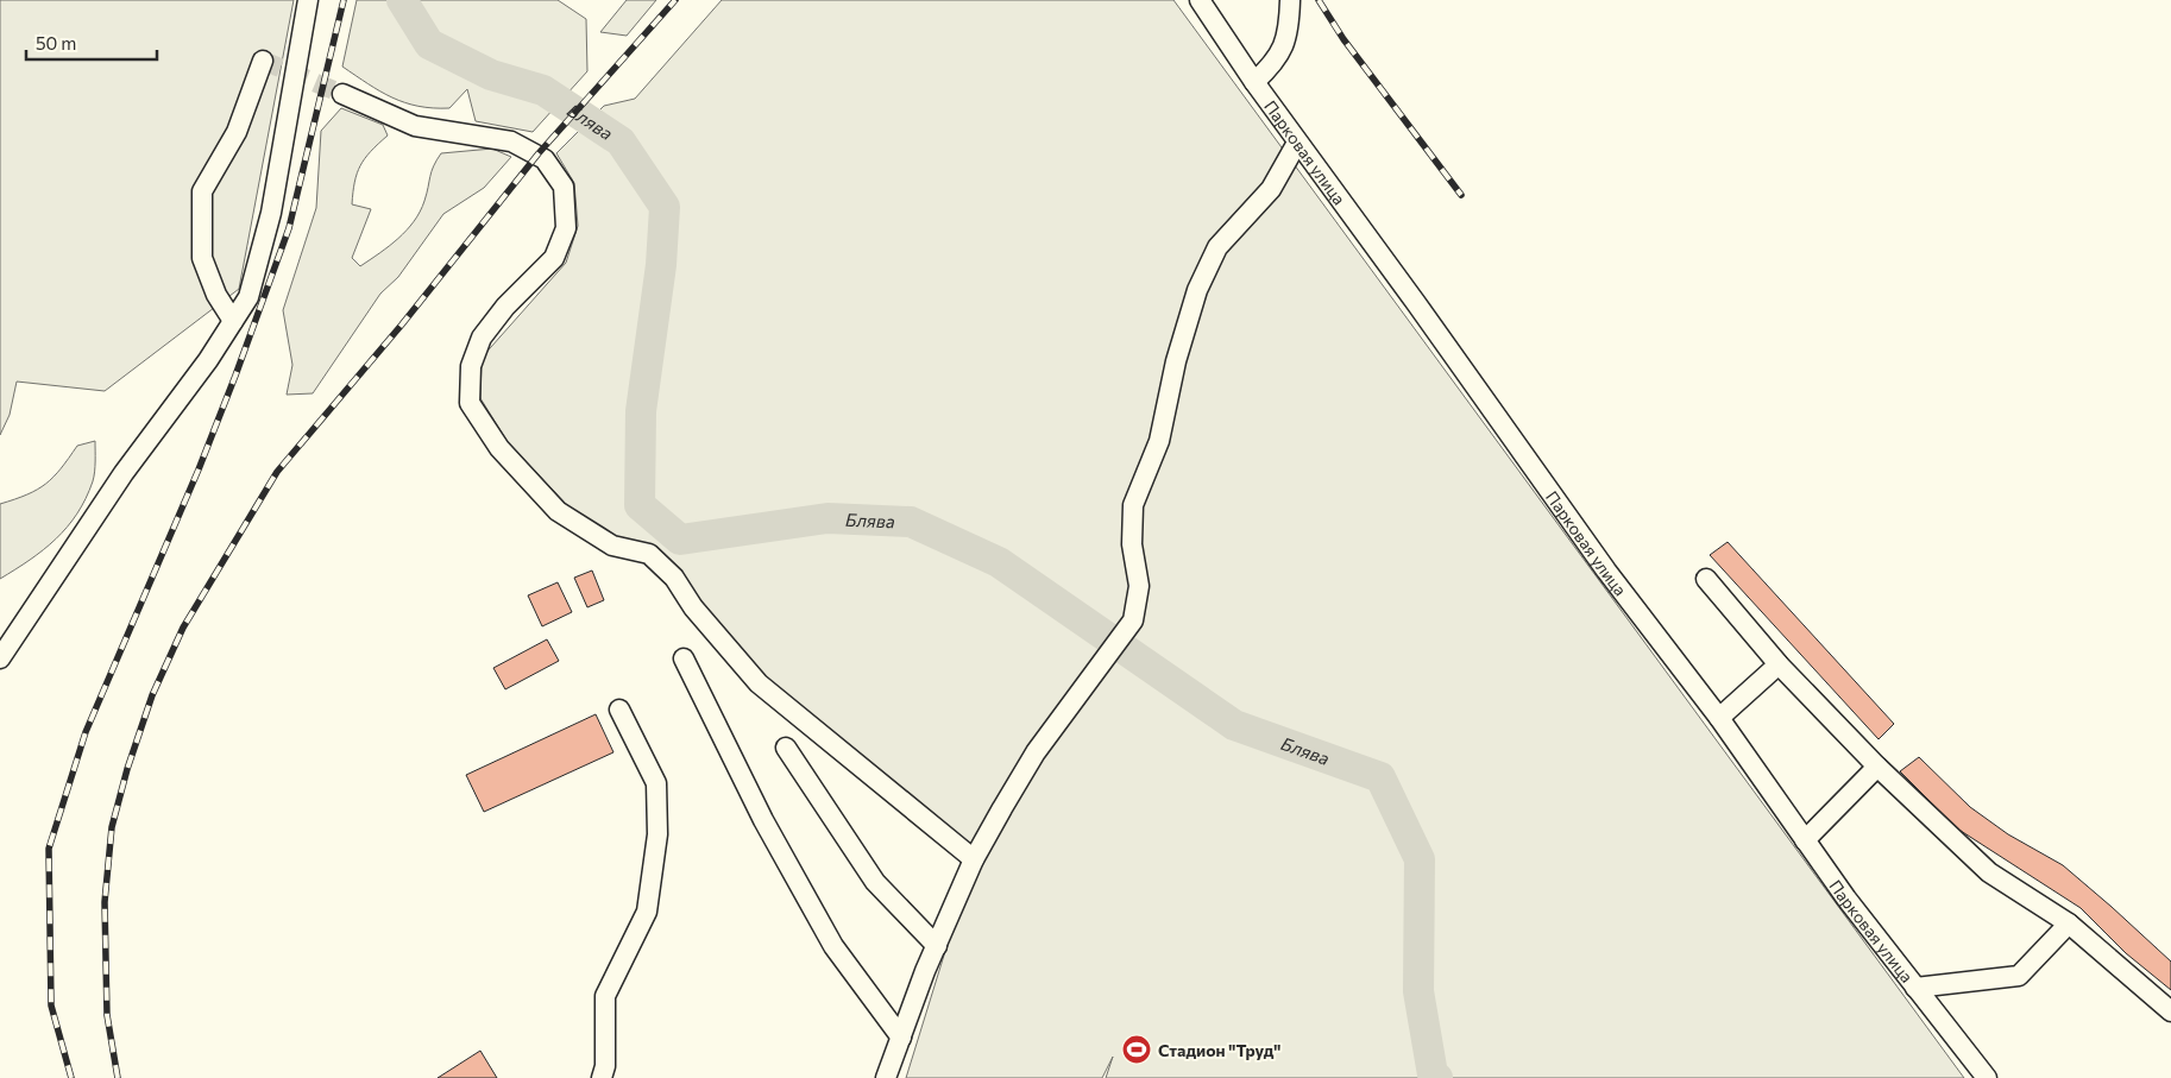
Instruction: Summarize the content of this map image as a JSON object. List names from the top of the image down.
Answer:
{
  "streets": {
    "street": ["Парковая улица"]
  },
  "water": ["Блява"],
  "places": {
    "sports": ["Стадион \"Труд\""]
  },
  "scale_bar": "50 m"
}
